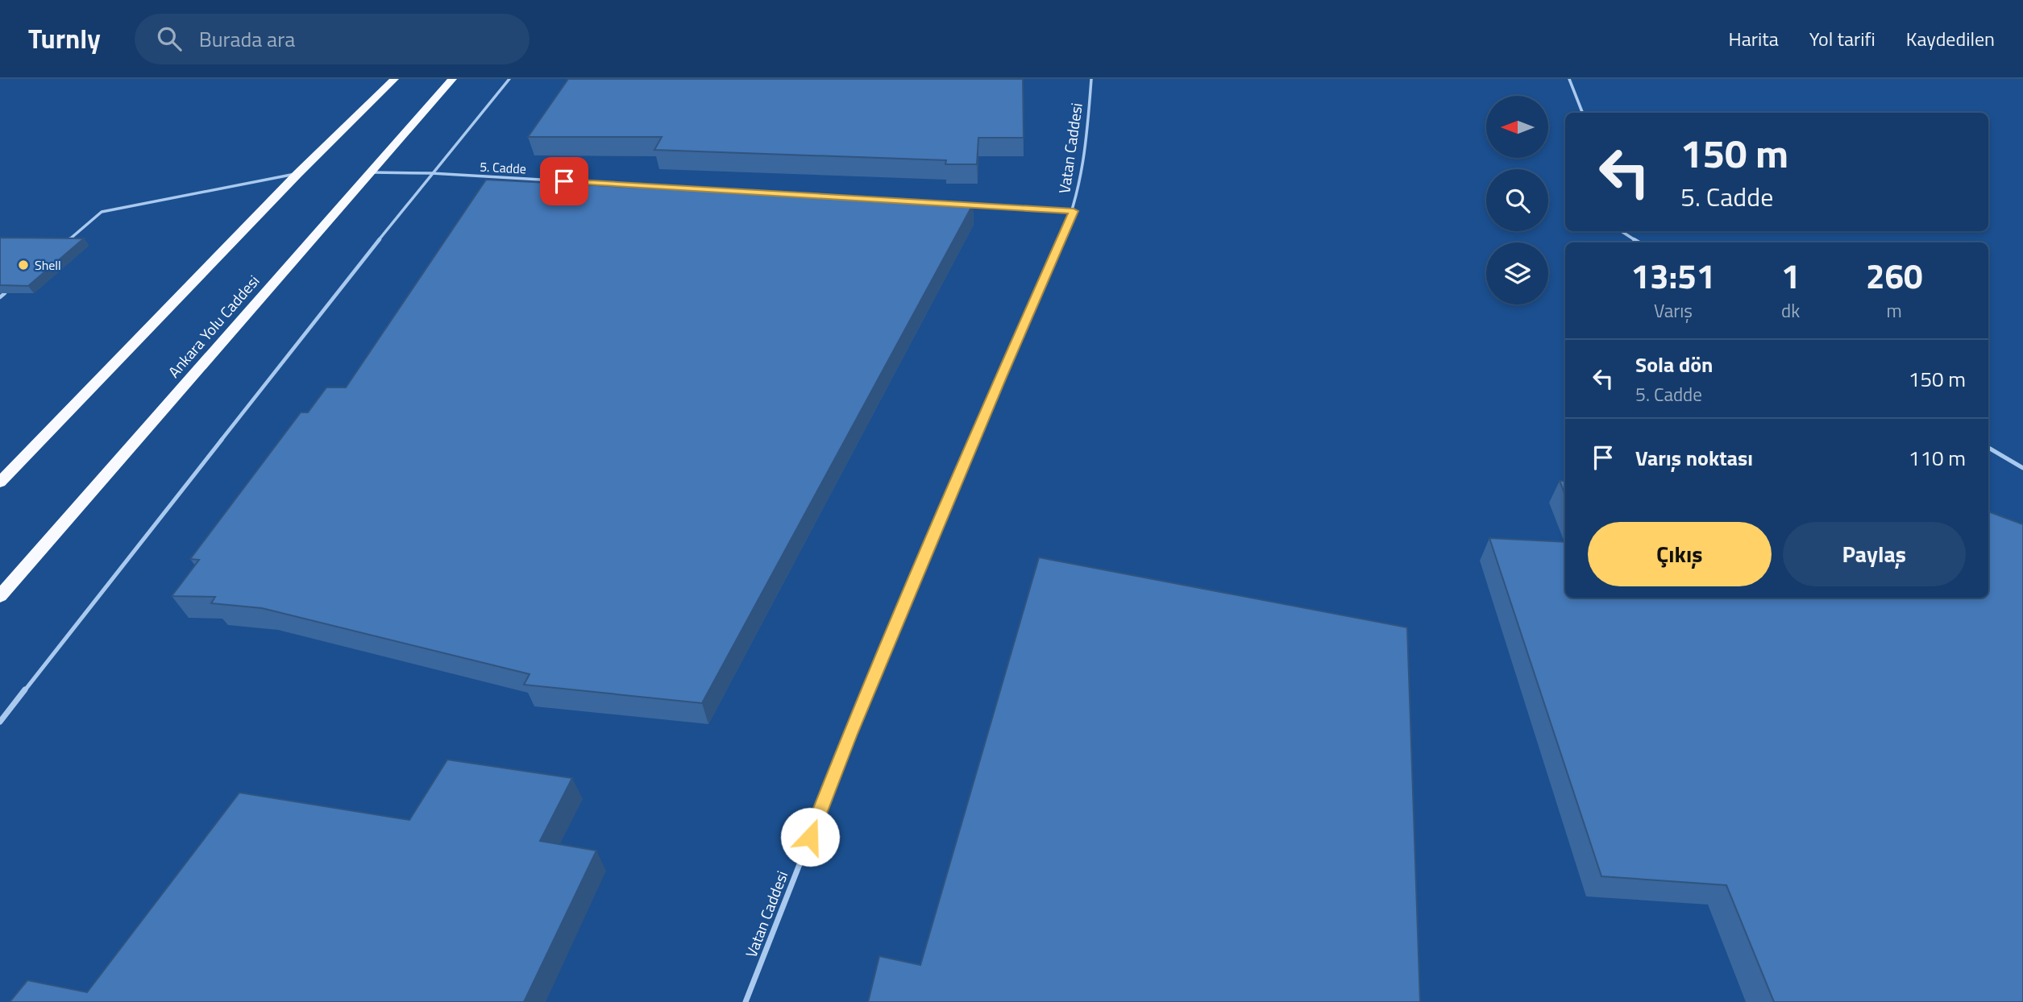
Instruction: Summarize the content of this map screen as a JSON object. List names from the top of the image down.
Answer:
{
  "streets": {
    "highway": ["Ankara Yolu Caddesi"],
    "lane": ["Vatan Caddesi", "5. Cadde"]
  },
  "crossings": [
    ["5. Cadde", "Ankara Yolu Caddesi"]
  ],
  "places": ["Shell"],
  "north": "left",
  "page": {
    "header": "Turnly",
    "search": "Burada ara",
    "nav": ["Harita", "Yol tarifi", "Kaydedilen"],
    "turn": ["150 m", "5. Cadde"],
    "eta": [
      "13:51",
      "Varış",
      "1",
      "dk",
      "260",
      "m"
    ],
    "list": [
      {
        "name": "Sola dön",
        "note": "5. Cadde",
        "value": "150 m"
      },
      {
        "name": "Varış noktası",
        "value": "110 m"
      }
    ],
    "buttons": ["Çıkış", "Paylaş"]
  }
}
